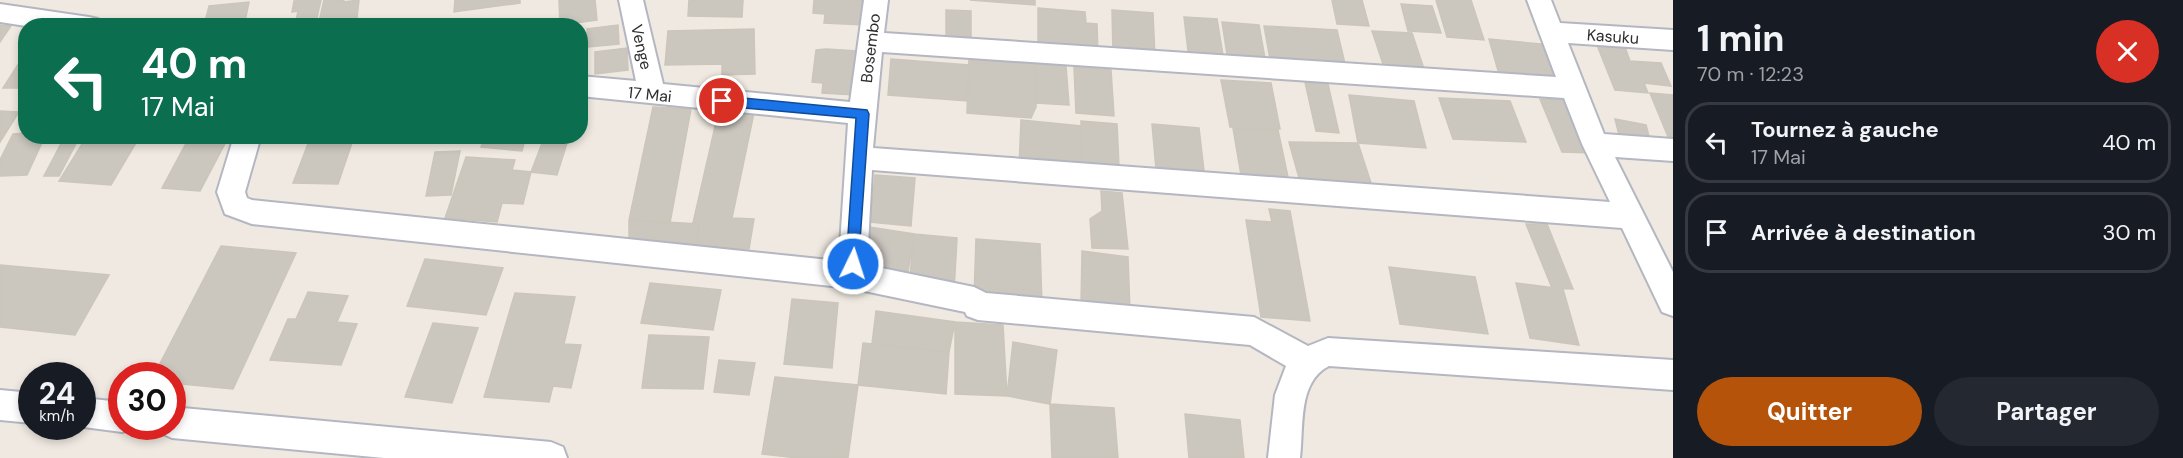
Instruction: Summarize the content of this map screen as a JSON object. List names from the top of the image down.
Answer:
{
  "streets": {
    "street": [
      "Kasuku",
      "Venge",
      "Bosembo",
      "17 Mai"
    ]
  },
  "crossings": [
    ["Venge", "17 Mai"],
    ["Bosembo", "17 Mai"]
  ],
  "page": {
    "heading": ["1 min", "70 m · 12:23"],
    "turn": ["40 m", "17 Mai"],
    "list": [
      {
        "name": "Tournez à gauche",
        "note": "17 Mai",
        "value": "40 m"
      },
      {
        "name": "Arrivée à destination",
        "value": "30 m"
      }
    ],
    "speed": "24 km/h",
    "limit": "30",
    "buttons": ["Quitter", "Partager"]
  }
}
